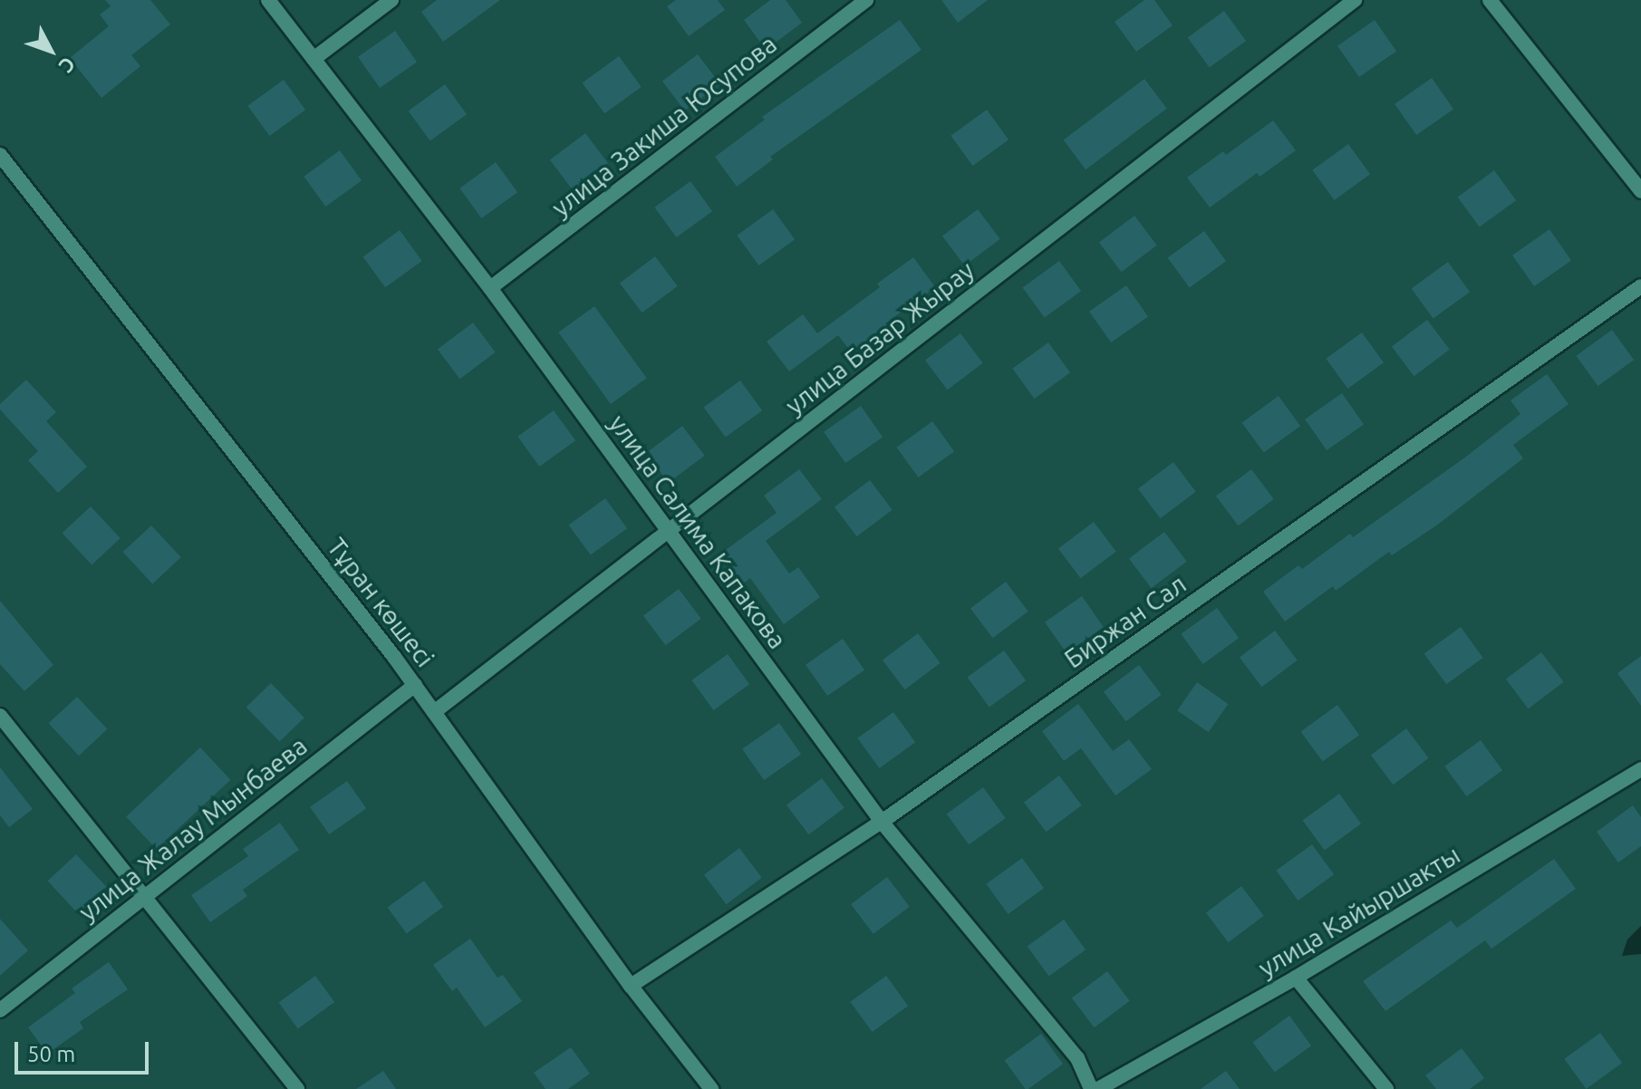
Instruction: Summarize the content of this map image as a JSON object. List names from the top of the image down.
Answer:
{
  "streets": {
    "street": [
      "улица Закиша Юсупова",
      "улица Базар Жырау",
      "улица Салима Капакова",
      "Тұран көшесі",
      "Биржан Сал",
      "улица Жалау Мынбаева",
      "улица Кайыршакты"
    ]
  },
  "crossings": [
    ["улица Закиша Юсупова", "улица Салима Капакова"],
    ["улица Базар Жырау", "улица Салима Капакова"],
    ["улица Базар Жырау", "Тұран көшесі"],
    ["улица Салима Капакова", "Биржан Сал"],
    ["Тұран көшесі", "Биржан Сал"],
    ["Тұран көшесі", "улица Жалау Мынбаева"]
  ],
  "scale_bar": "50 m",
  "north": "bottom right"
}
